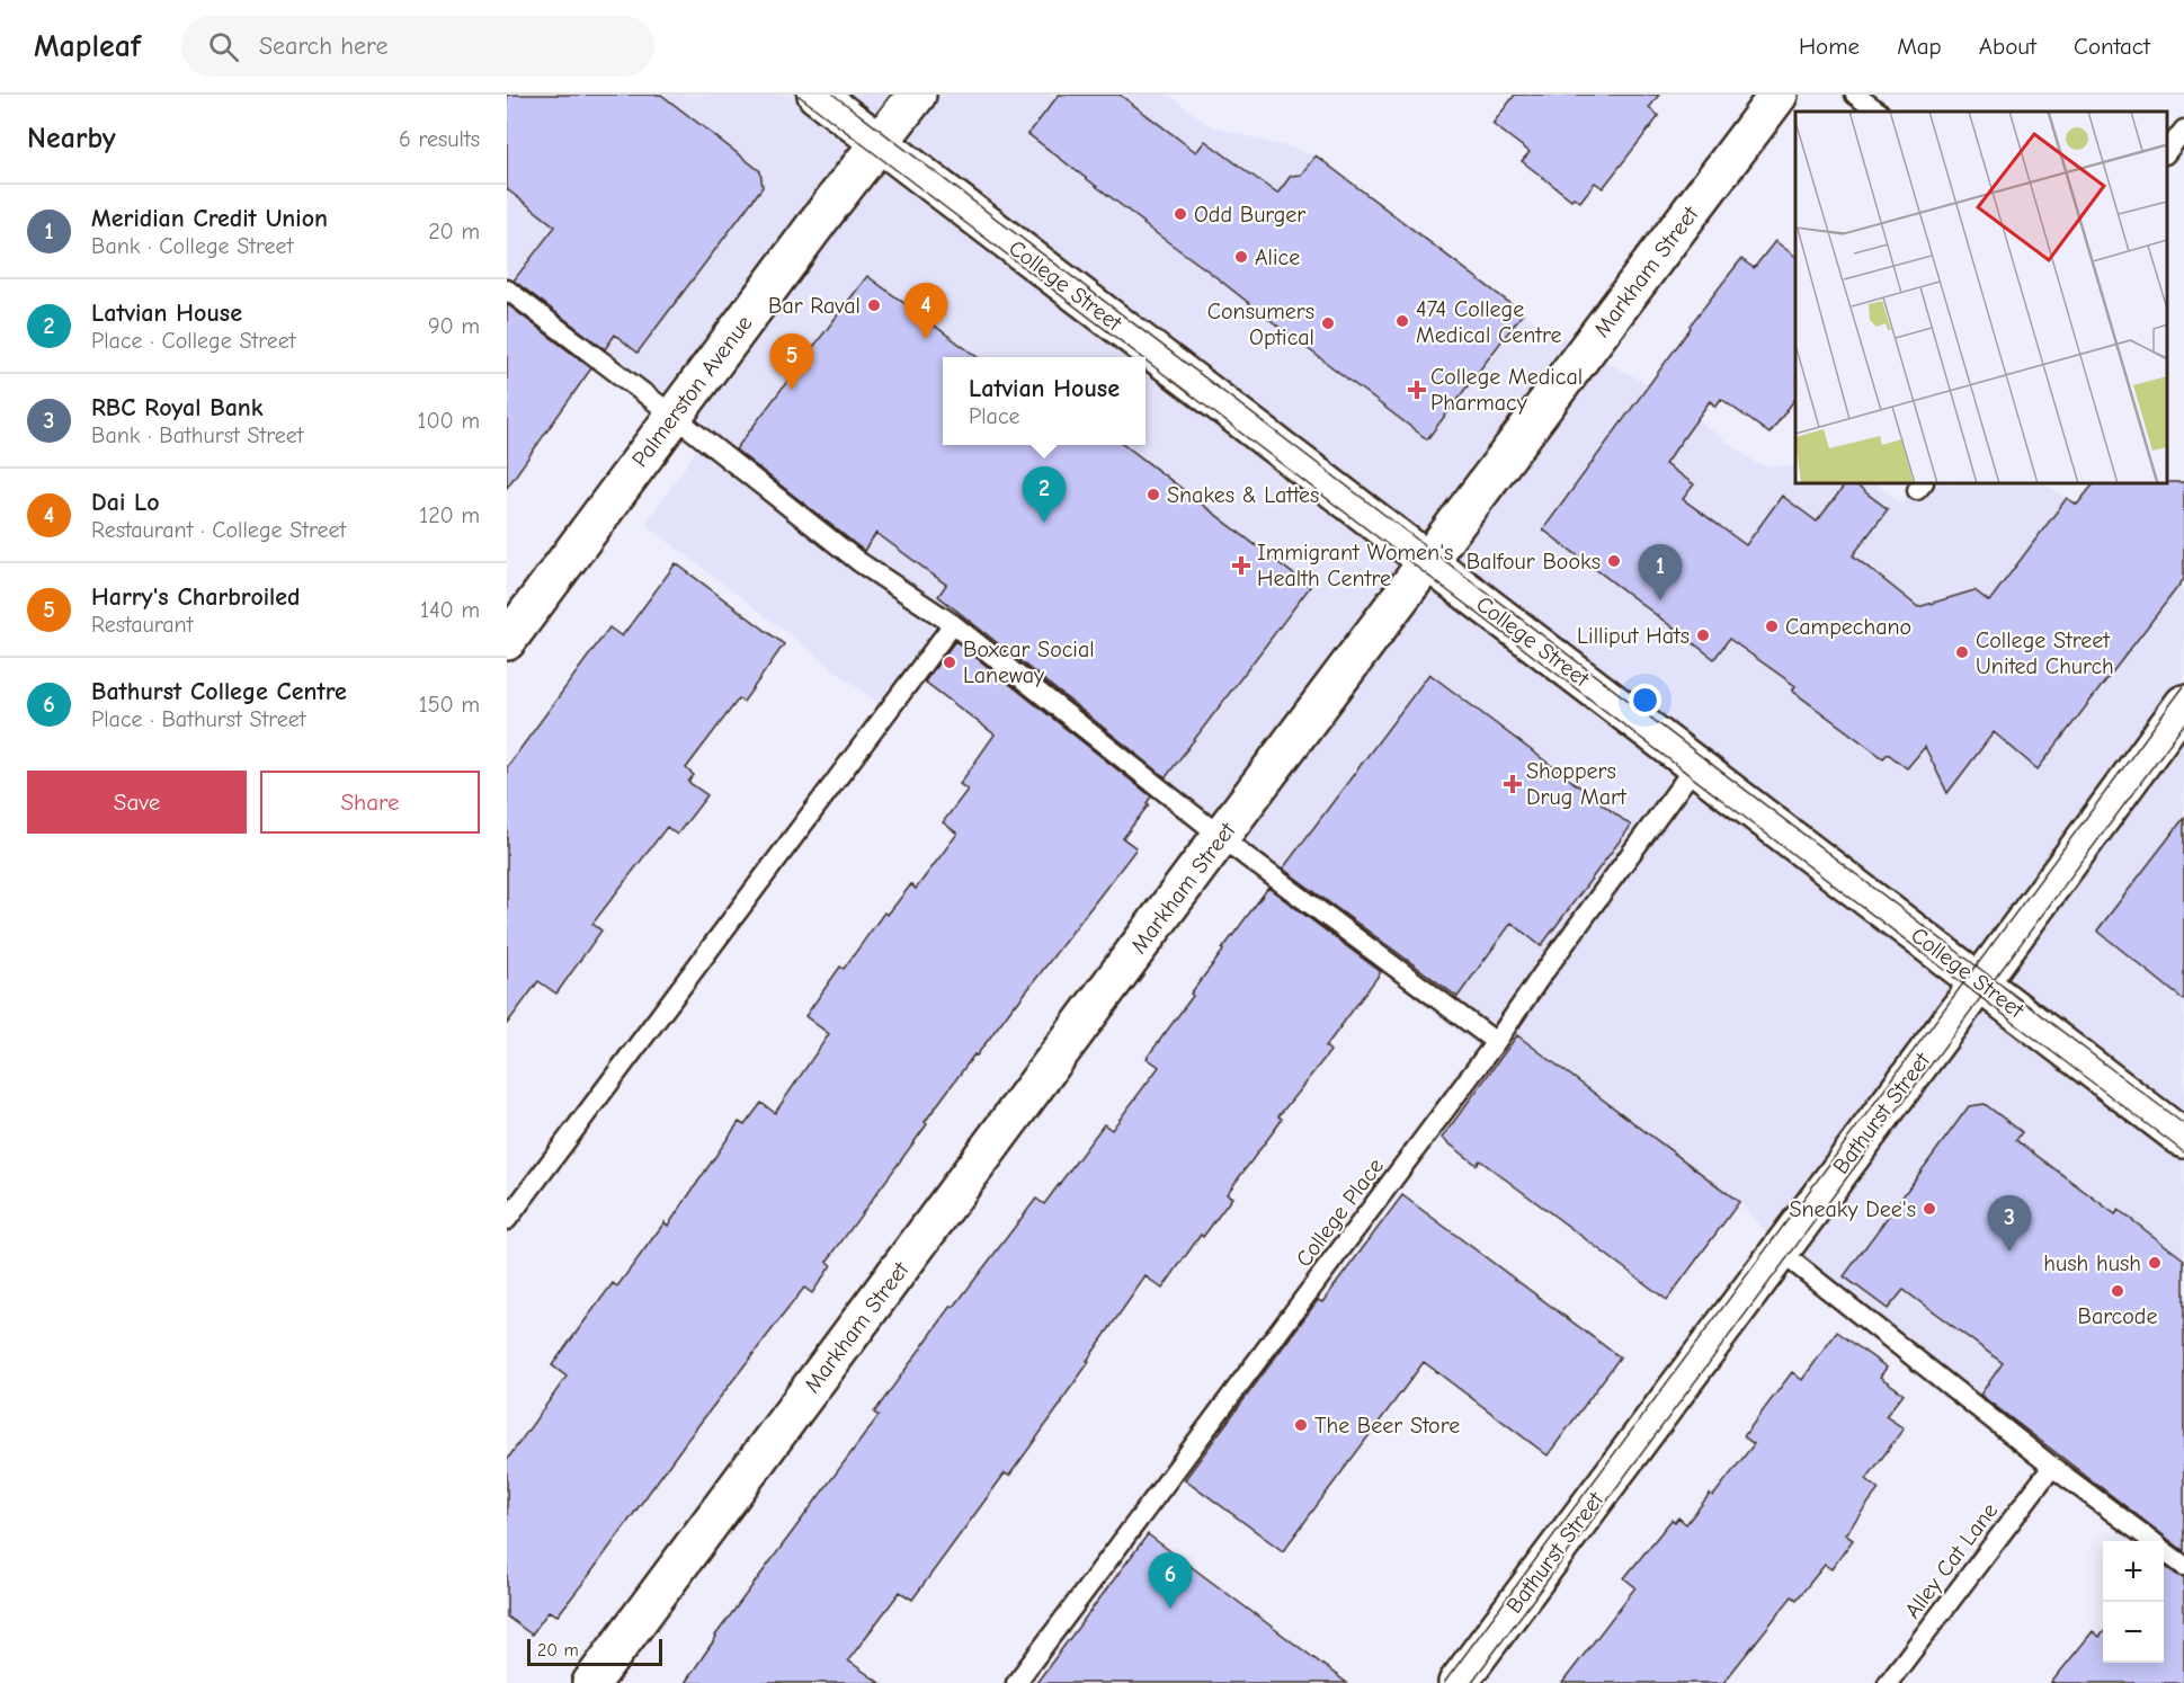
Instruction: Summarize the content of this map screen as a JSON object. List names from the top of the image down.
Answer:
{
  "streets": {
    "main road": [
      "Markham Street",
      "College Street",
      "Palmerston Avenue",
      "Bathurst Street"
    ],
    "lane": ["College Place", "Alley Cat Lane"]
  },
  "crossings": [
    ["Markham Street", "College Street"],
    ["College Street", "Palmerston Avenue"],
    ["College Street", "Bathurst Street"],
    ["College Street", "College Place"]
  ],
  "places": {
    "other": [
      "Odd Burger",
      "Alice",
      "Bar Raval",
      "474 College Medical Centre",
      "Consumers Optical",
      "Snakes & Lattes",
      "Balfour Books",
      "Campechano",
      "Lilliput Hats",
      "College Street United Church",
      "Boxcar Social Laneway",
      "Sneaky Dee's",
      "hush hush",
      "Barcode",
      "The Beer Store"
    ],
    "health": ["College Medical Pharmacy", "Immigrant Women's Health Centre", "Shoppers Drug Mart"]
  },
  "scale_bar": "20 m",
  "page": {
    "header": "Mapleaf",
    "search": "Search here",
    "nav": [
      "Home",
      "Map",
      "About",
      "Contact"
    ],
    "heading": ["Nearby", "6 results"],
    "list": [
      {
        "mark": "1",
        "name": "Meridian Credit Union",
        "note": "Bank · College Street",
        "value": "20 m"
      },
      {
        "mark": "2",
        "name": "Latvian House",
        "note": "Place · College Street",
        "value": "90 m"
      },
      {
        "mark": "3",
        "name": "RBC Royal Bank",
        "note": "Bank · Bathurst Street",
        "value": "100 m"
      },
      {
        "mark": "4",
        "name": "Dai Lo",
        "note": "Restaurant · College Street",
        "value": "120 m"
      },
      {
        "mark": "5",
        "name": "Harry's Charbroiled",
        "note": "Restaurant",
        "value": "140 m"
      },
      {
        "mark": "6",
        "name": "Bathurst College Centre",
        "note": "Place · Bathurst Street",
        "value": "150 m"
      }
    ],
    "pins": [
      "4",
      "5",
      "2",
      "1",
      "3",
      "6"
    ],
    "popup": ["Latvian House", "Place"],
    "buttons": ["Save", "Share"],
    "map_buttons": ["+", "−"],
    "scale": "20 m"
  }
}
